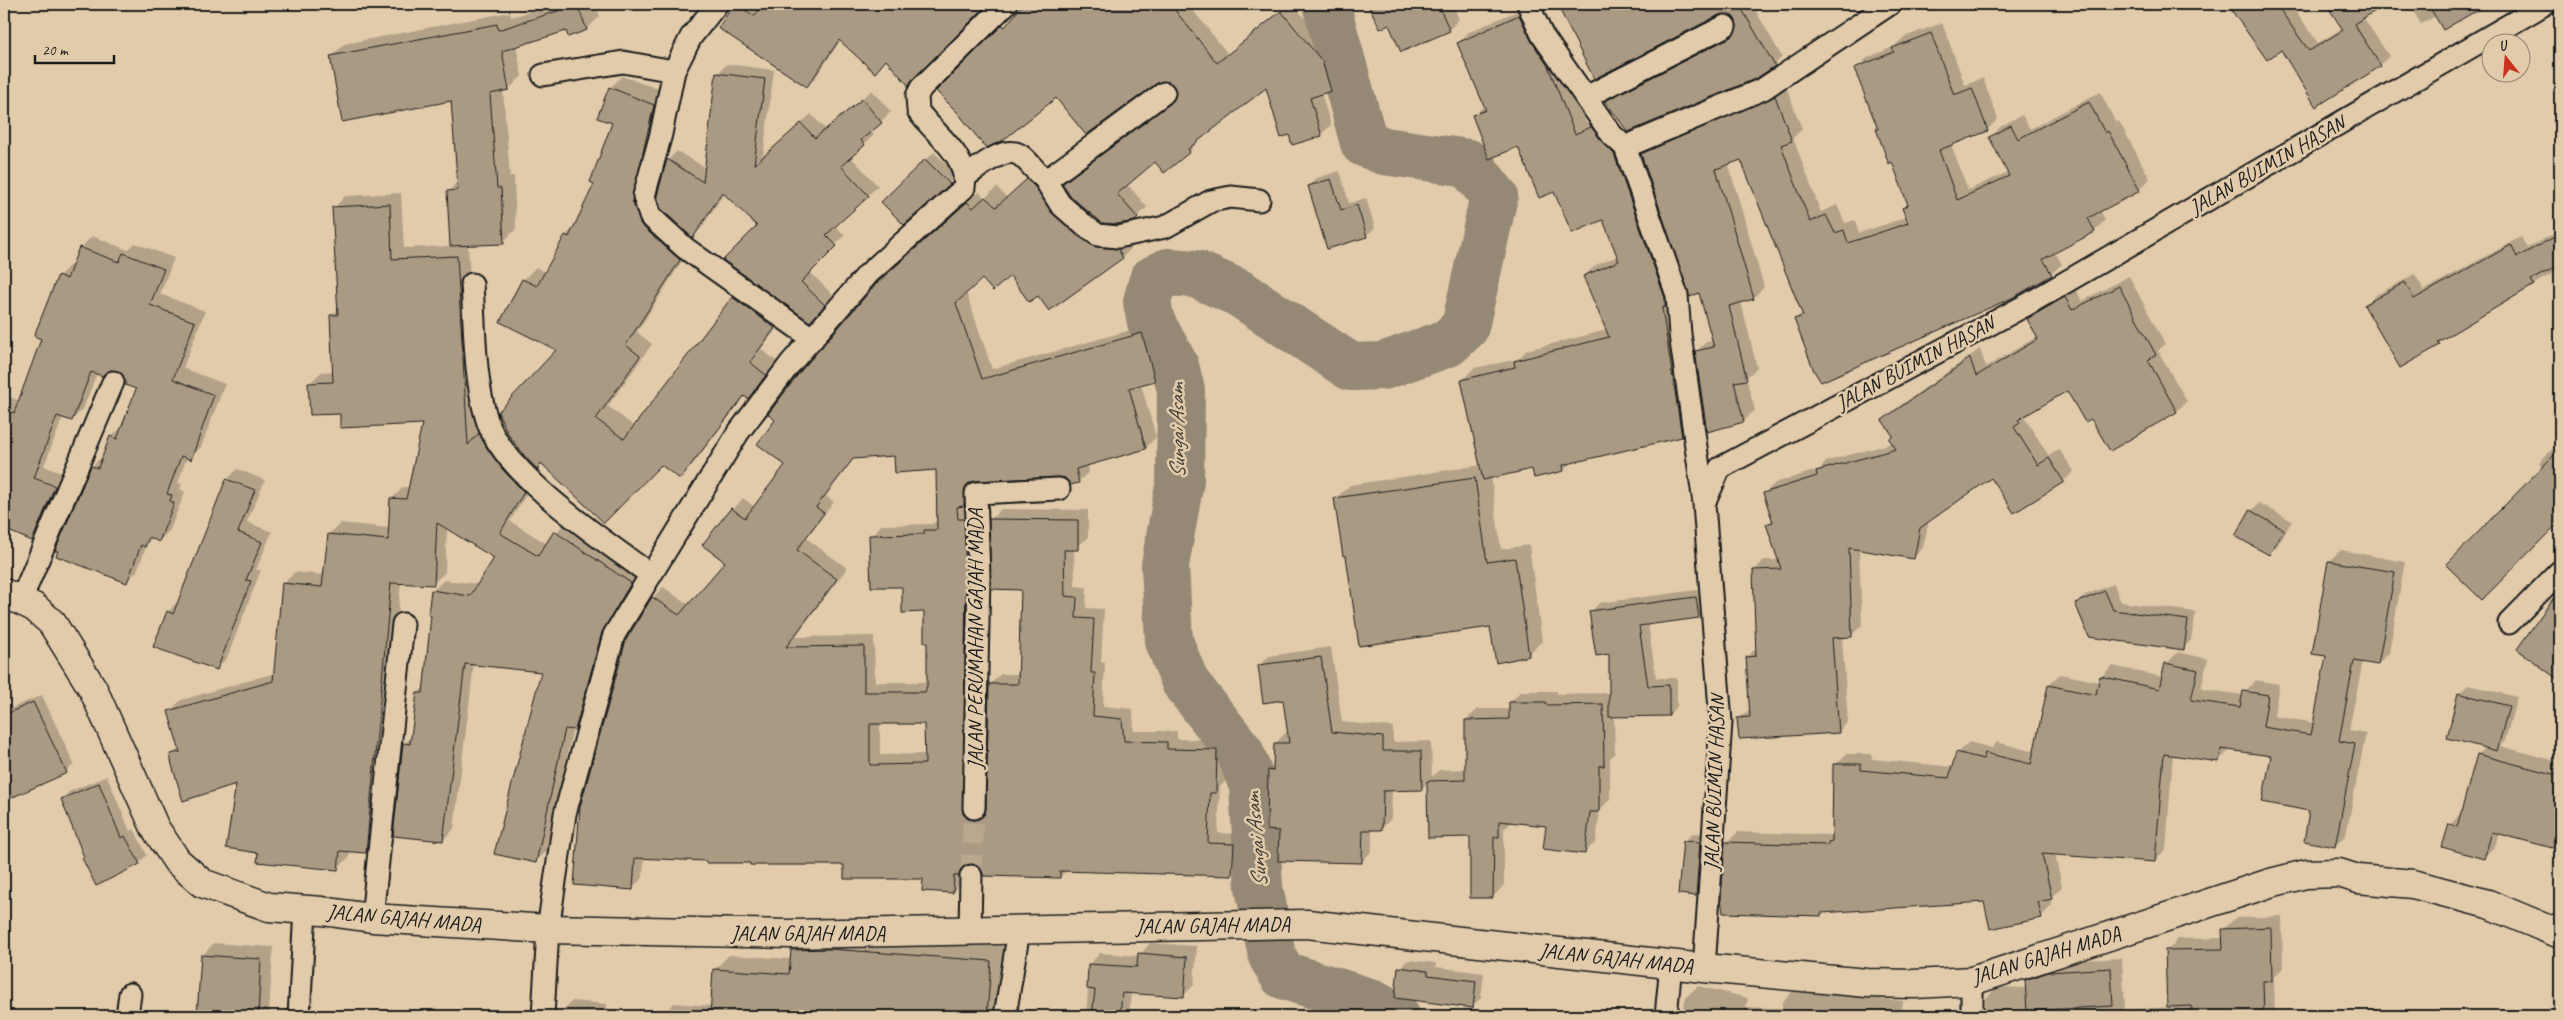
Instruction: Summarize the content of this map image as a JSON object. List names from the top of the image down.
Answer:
{
  "streets": {
    "main road": ["JALAN GAJAH MADA"],
    "street": ["JALAN BUIMIN HASAN", "JALAN PERUMAHAN GAJAH MADA"]
  },
  "crossings": [
    ["JALAN BUIMIN HASAN", "JALAN GAJAH MADA"]
  ],
  "water": ["Sungai Asam"],
  "scale_bar": "20 m",
  "north": "top"
}
